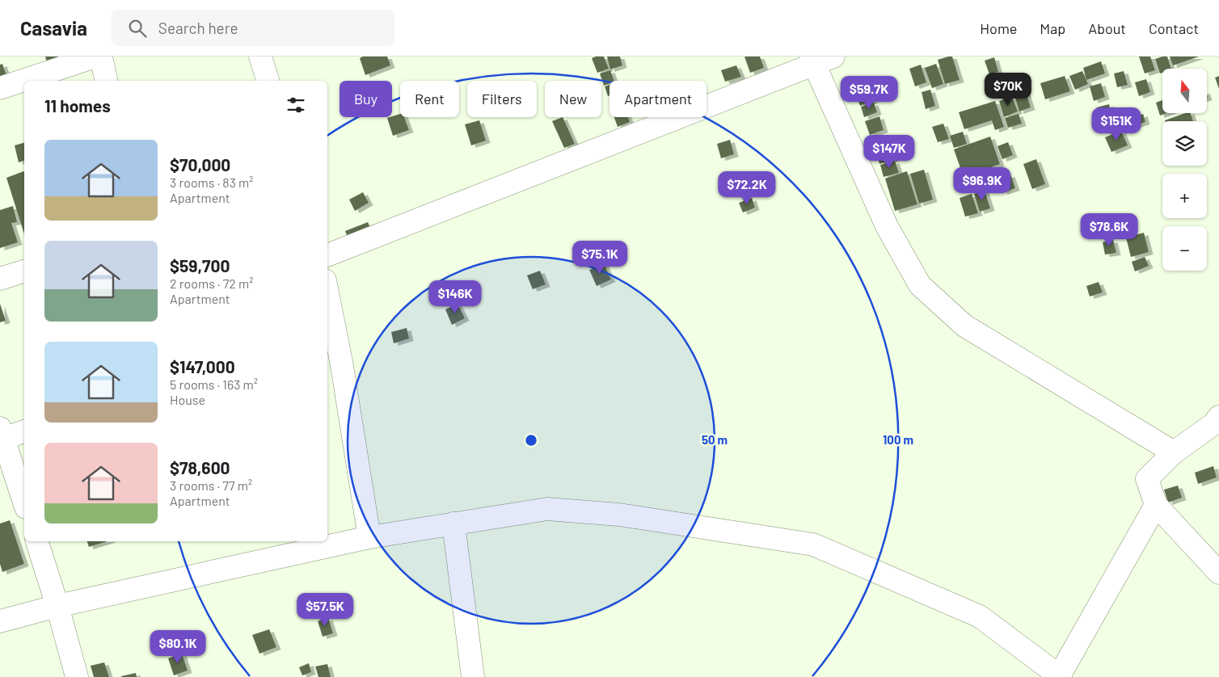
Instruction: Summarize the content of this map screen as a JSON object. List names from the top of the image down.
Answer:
{
  "north": "top",
  "page": {
    "header": "Casavia",
    "search": "Search here",
    "nav": [
      "Home",
      "Map",
      "About",
      "Contact"
    ],
    "map_buttons": ["+", "−"],
    "price": [
      "$70K",
      "$59.7K",
      "$151K",
      "$147K",
      "$96.9K",
      "$72.2K",
      "$78.6K",
      "$75.1K",
      "$146K",
      "$57.5K",
      "$80.1K"
    ],
    "chip": [
      "Buy",
      "Rent",
      "Filters",
      "New",
      "Apartment"
    ],
    "heading": "11 homes",
    "list": [
      {
        "name": "$70,000",
        "note": "3 rooms · 83 m² · Apartment"
      },
      {
        "name": "$59,700",
        "note": "2 rooms · 72 m² · Apartment"
      },
      {
        "name": "$147,000",
        "note": "5 rooms · 163 m² · House"
      },
      {
        "name": "$78,600",
        "note": "3 rooms · 77 m² · Apartment"
      }
    ]
  },
  "rings": ["50 m", "100 m"]
}
